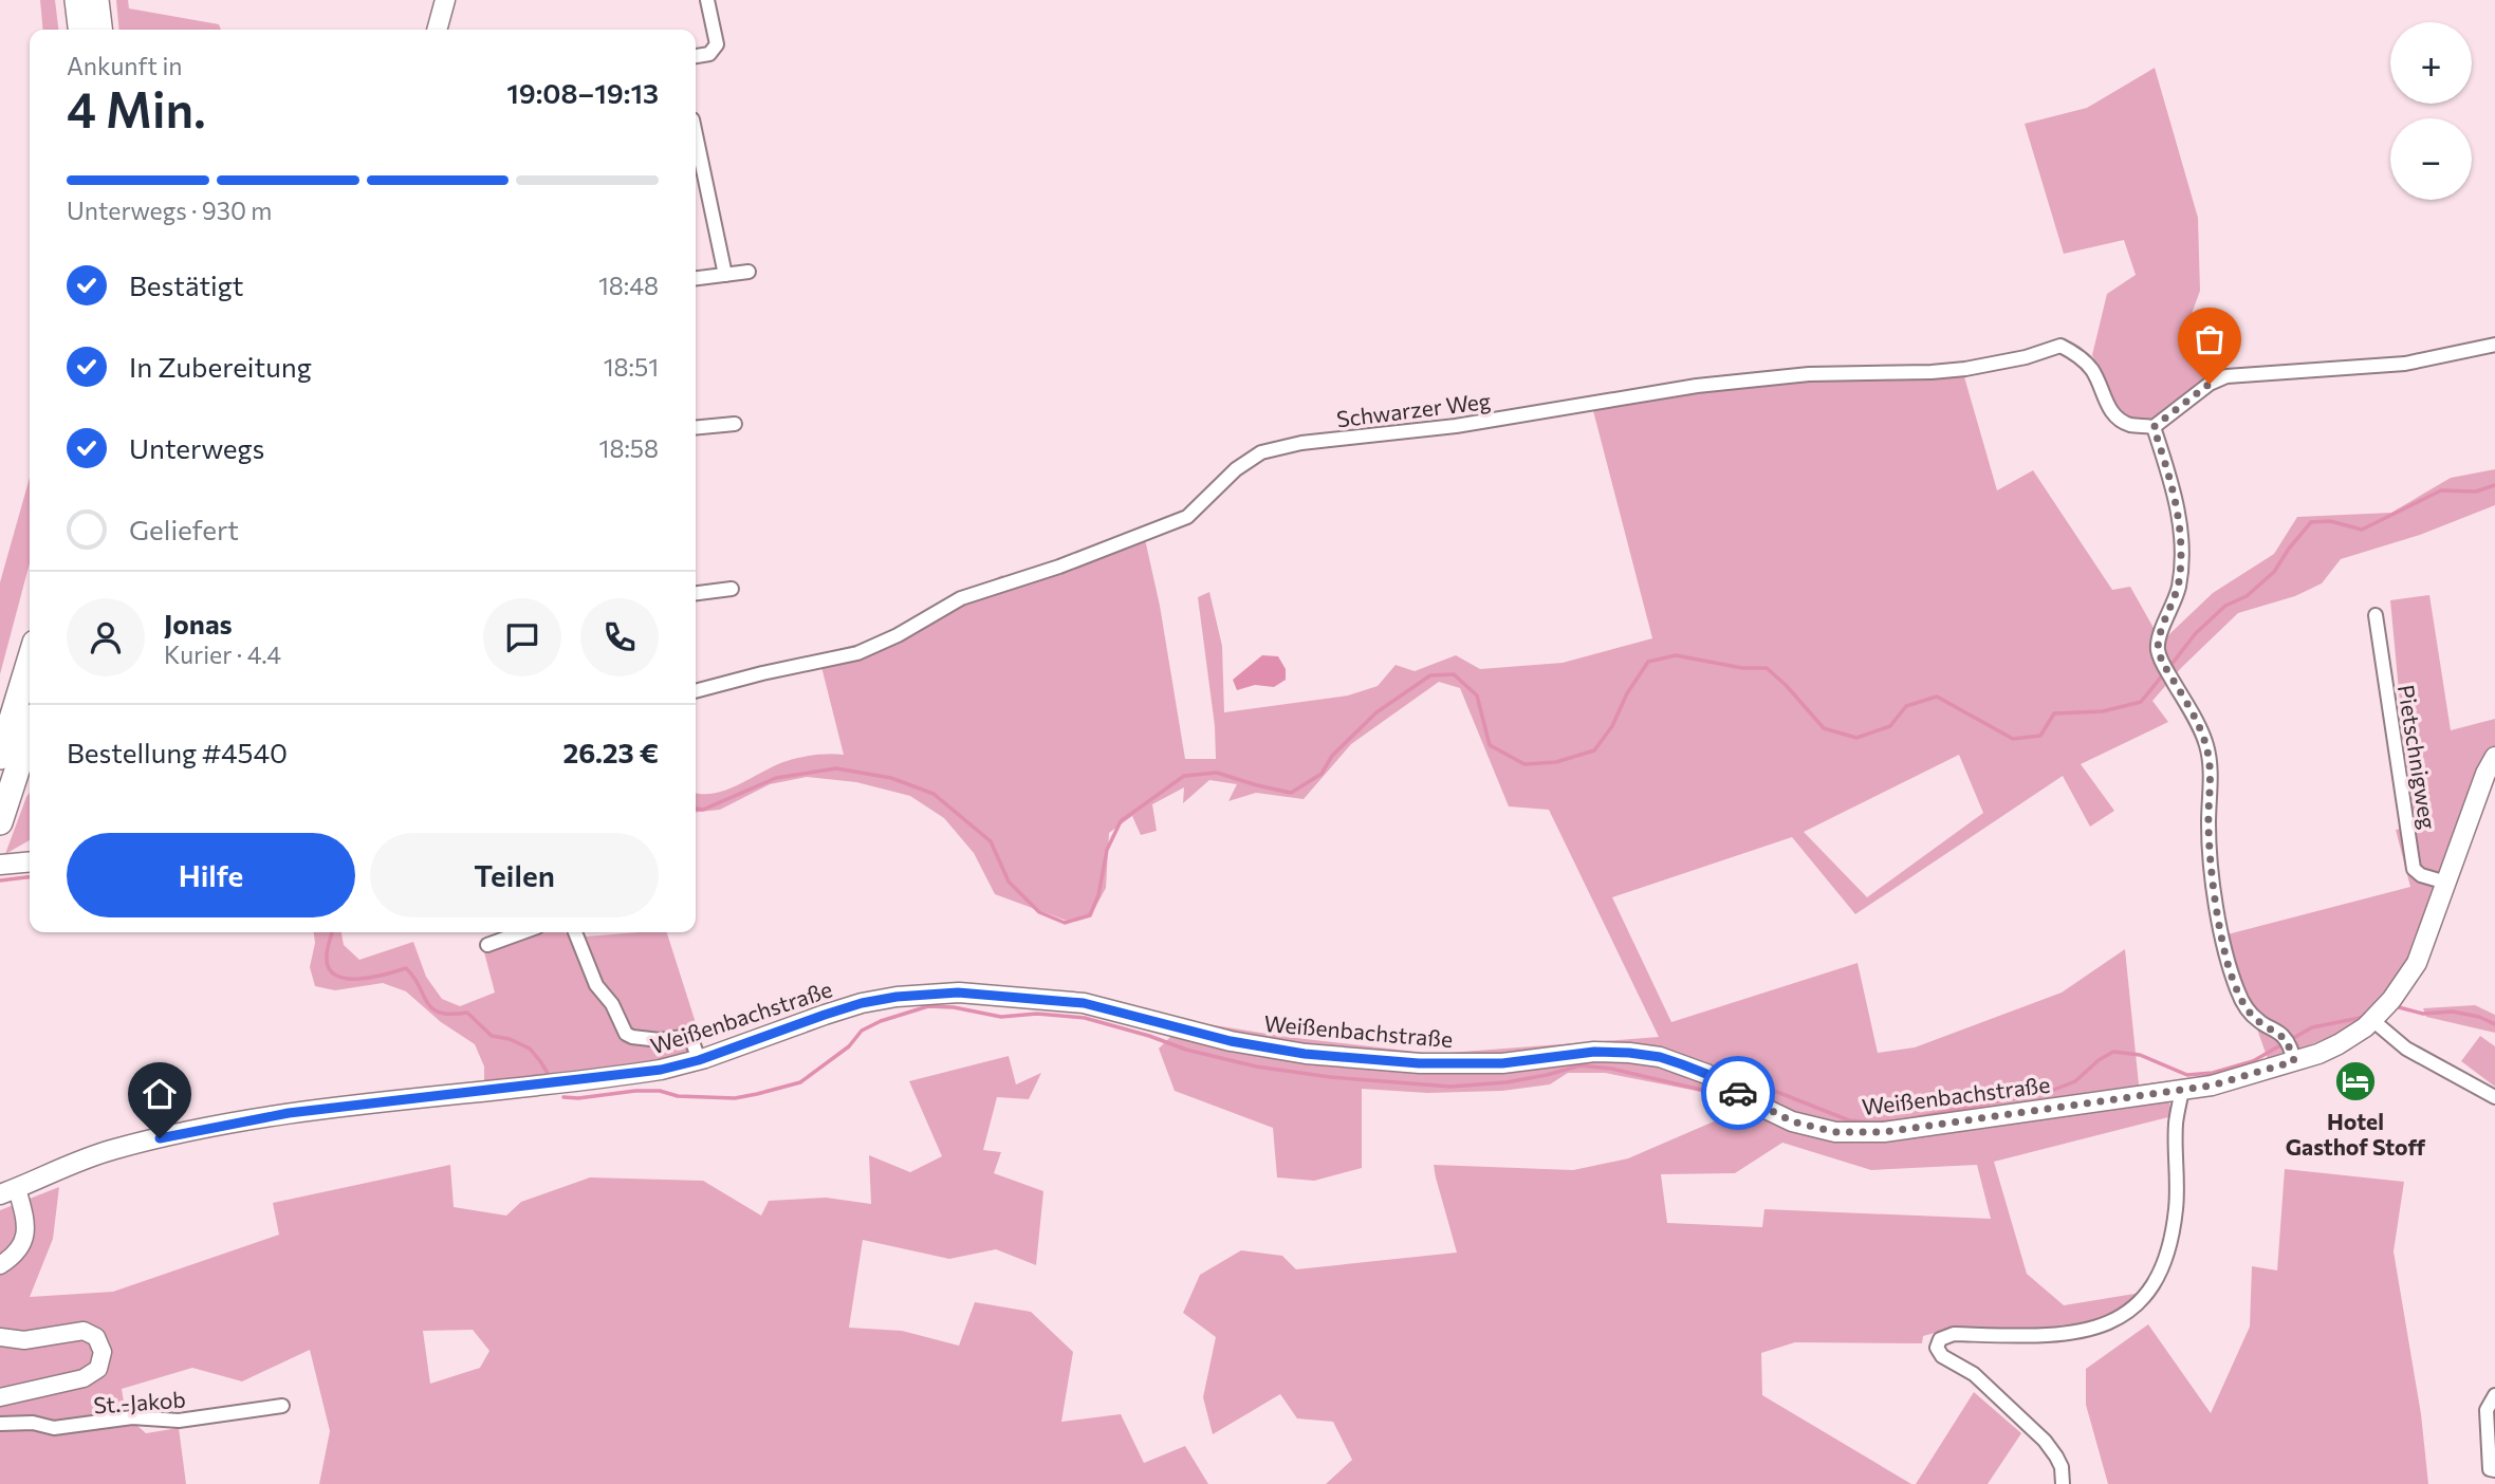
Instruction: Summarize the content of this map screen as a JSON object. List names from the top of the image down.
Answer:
{
  "streets": {
    "main road": ["Weißenbachstraße"],
    "street": ["Schwarzer Weg", "Pietschnigweg", "St.-Jakob"]
  },
  "crossings": [
    ["Pietschnigweg", "Weißenbachstraße"]
  ],
  "places": {
    "hotel": ["Hotel Gasthof Stoff"]
  },
  "page": {
    "map_buttons": ["+", "−"],
    "heading": ["4 Min.", "Ankunft in", "19:08–19:13"],
    "panel": [
      "Jonas",
      "Kurier · 4.4",
      "Bestellung #4540",
      "26.23 €"
    ],
    "bar": "Unterwegs · 930 m",
    "list": [
      ["Bestätigt", "18:48"],
      ["In Zubereitung", "18:51"],
      ["Unterwegs", "18:58"],
      "Geliefert"
    ],
    "buttons": ["Hilfe", "Teilen"]
  }
}
